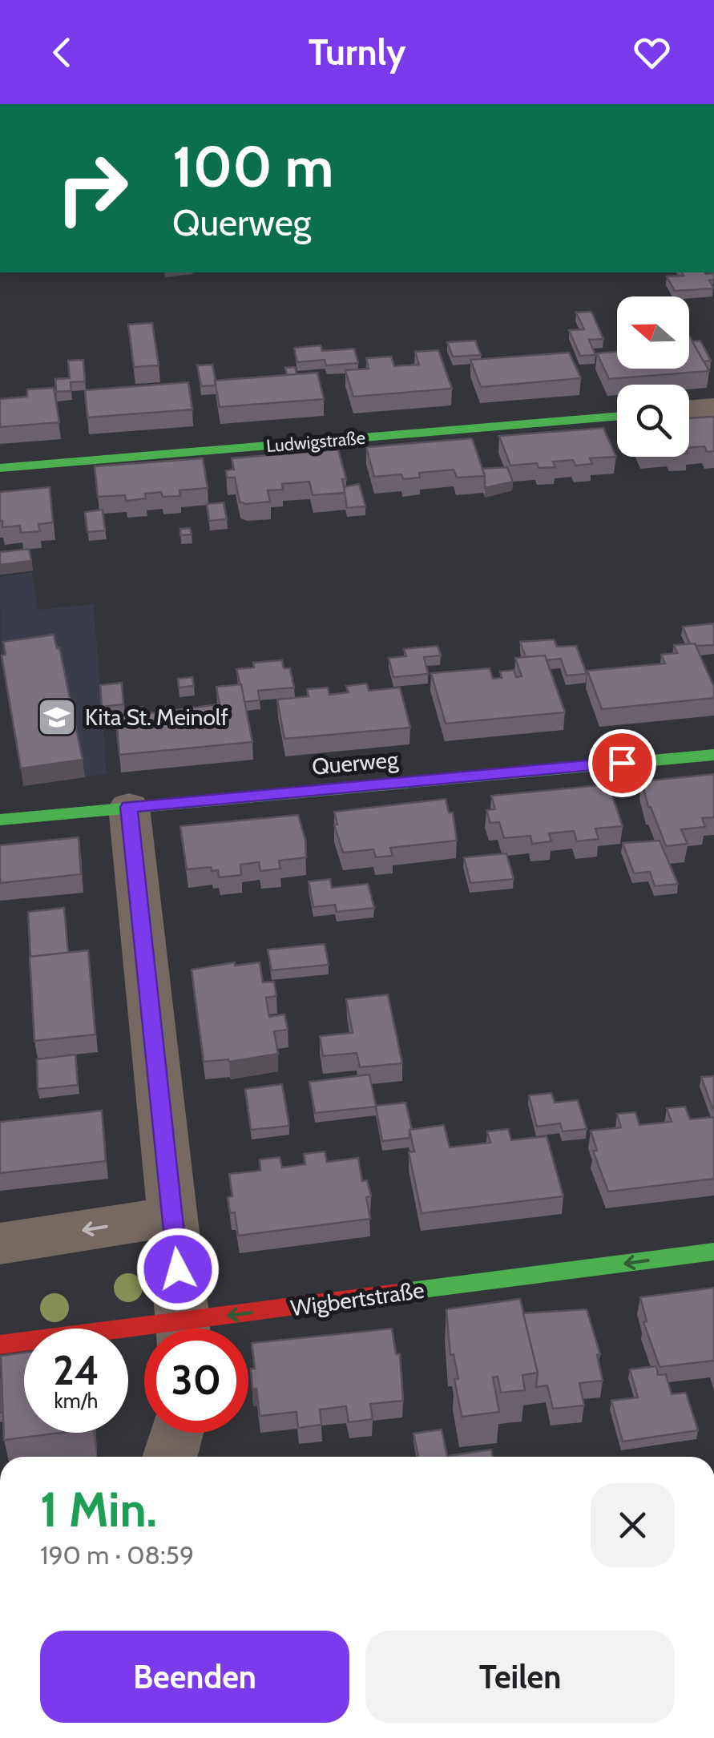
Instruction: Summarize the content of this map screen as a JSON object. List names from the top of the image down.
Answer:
{
  "streets": {
    "street": ["Ludwigstraße", "Querweg", "Wigbertstraße"]
  },
  "one_way": ["Wigbertstraße"],
  "places": {
    "school or university": ["Kita St. Meinolf"]
  },
  "north": "left",
  "page": {
    "header": "Turnly",
    "turn": ["100 m", "Querweg"],
    "speed": "24 km/h",
    "limit": "30",
    "heading": ["1 Min.", "190 m · 08:59"],
    "buttons": ["Beenden", "Teilen"]
  }
}
